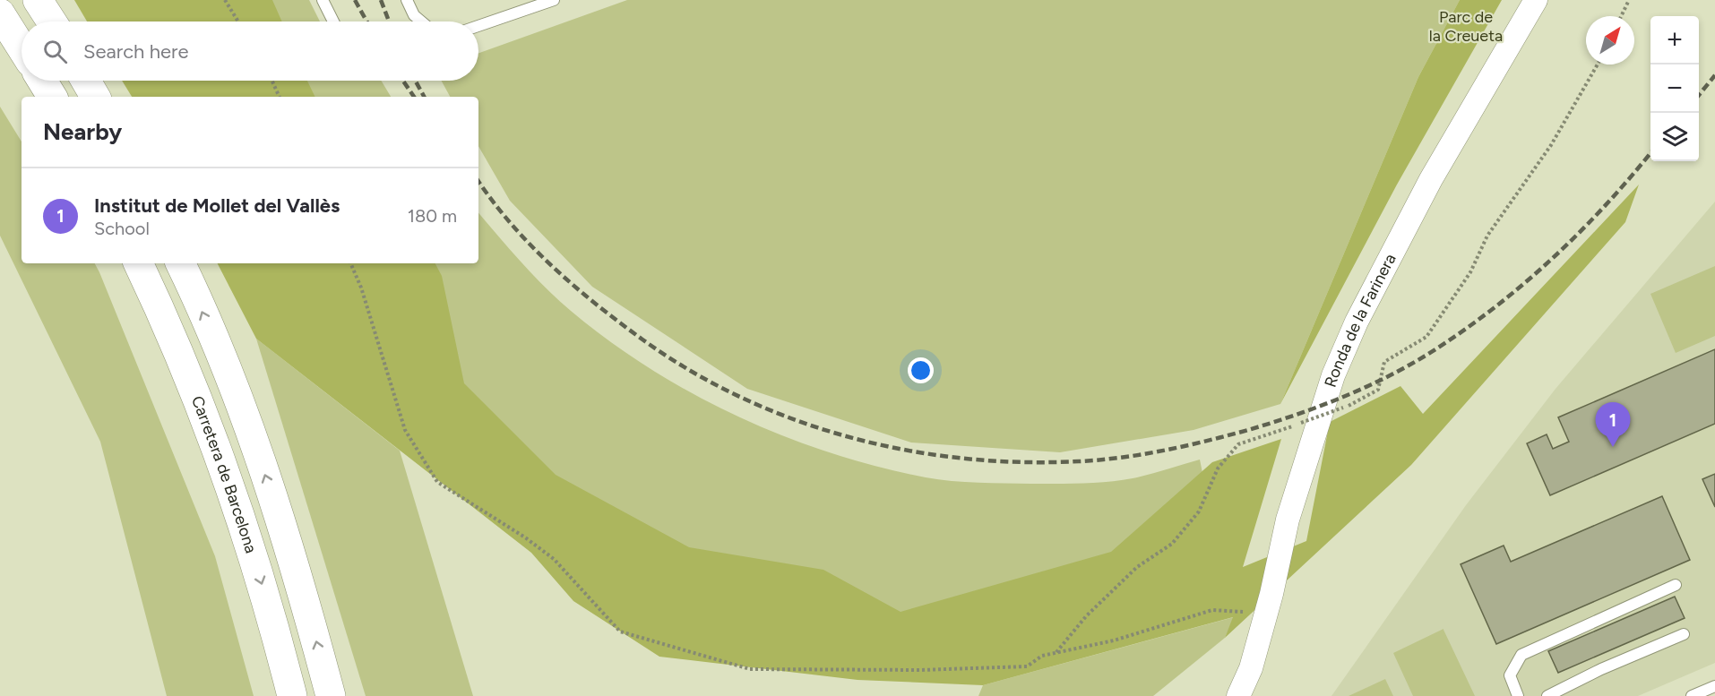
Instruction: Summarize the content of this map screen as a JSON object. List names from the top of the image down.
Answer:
{
  "streets": {
    "highway": ["Carretera de Barcelona"],
    "street": ["Ronda de la Farinera"]
  },
  "parks": ["Parc de la Creueta"],
  "north": "top right",
  "page": {
    "map_buttons": ["+", "−"],
    "search": "Search here",
    "heading": "Nearby",
    "list": [
      {
        "mark": "1",
        "name": "Institut de Mollet del Vallès",
        "note": "School",
        "value": "180 m"
      }
    ],
    "pins": "1"
  }
}
